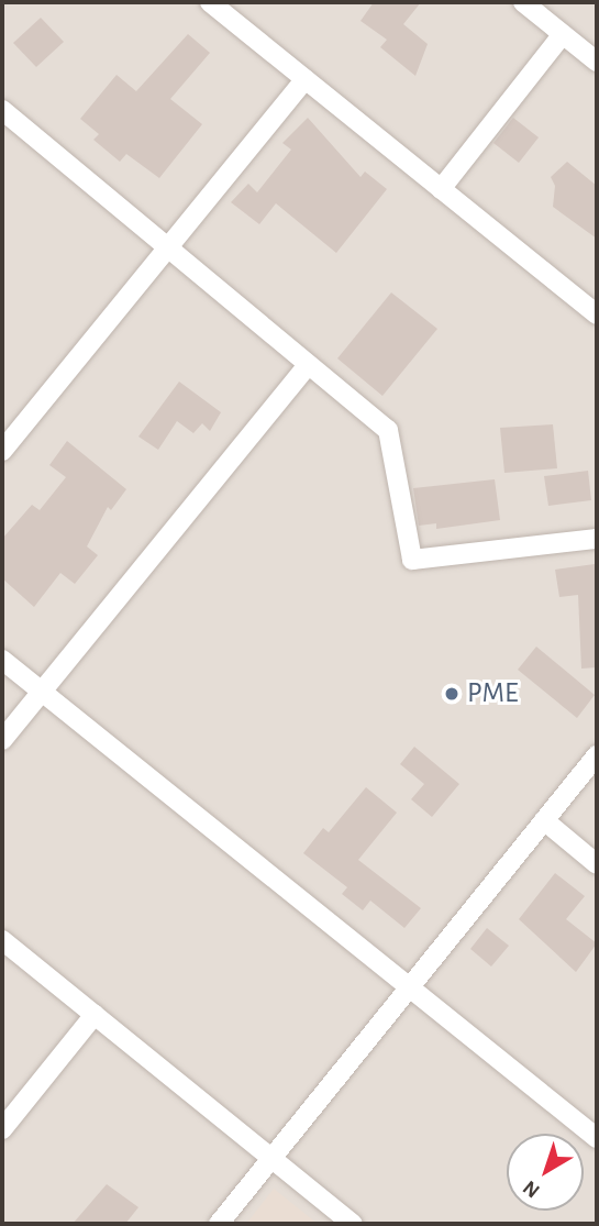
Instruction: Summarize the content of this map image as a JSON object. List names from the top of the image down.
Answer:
{
  "places": ["PME"],
  "north": "bottom left"
}
